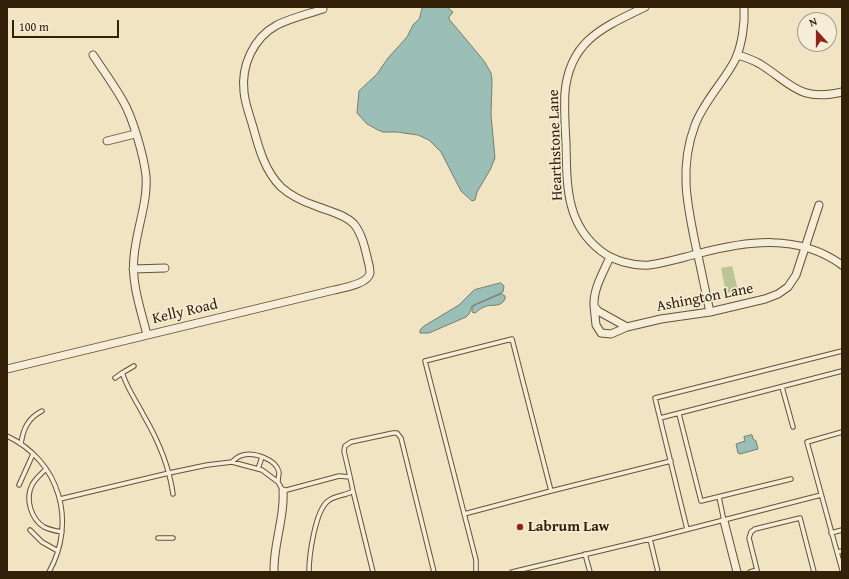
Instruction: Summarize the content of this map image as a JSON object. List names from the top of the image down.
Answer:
{
  "streets": {
    "street": ["Hearthstone Lane", "Ashington Lane", "Kelly Road"]
  },
  "crossings": [
    ["Hearthstone Lane", "Ashington Lane"]
  ],
  "places": ["Labrum Law"],
  "scale_bar": "100 m",
  "north": "top"
}
